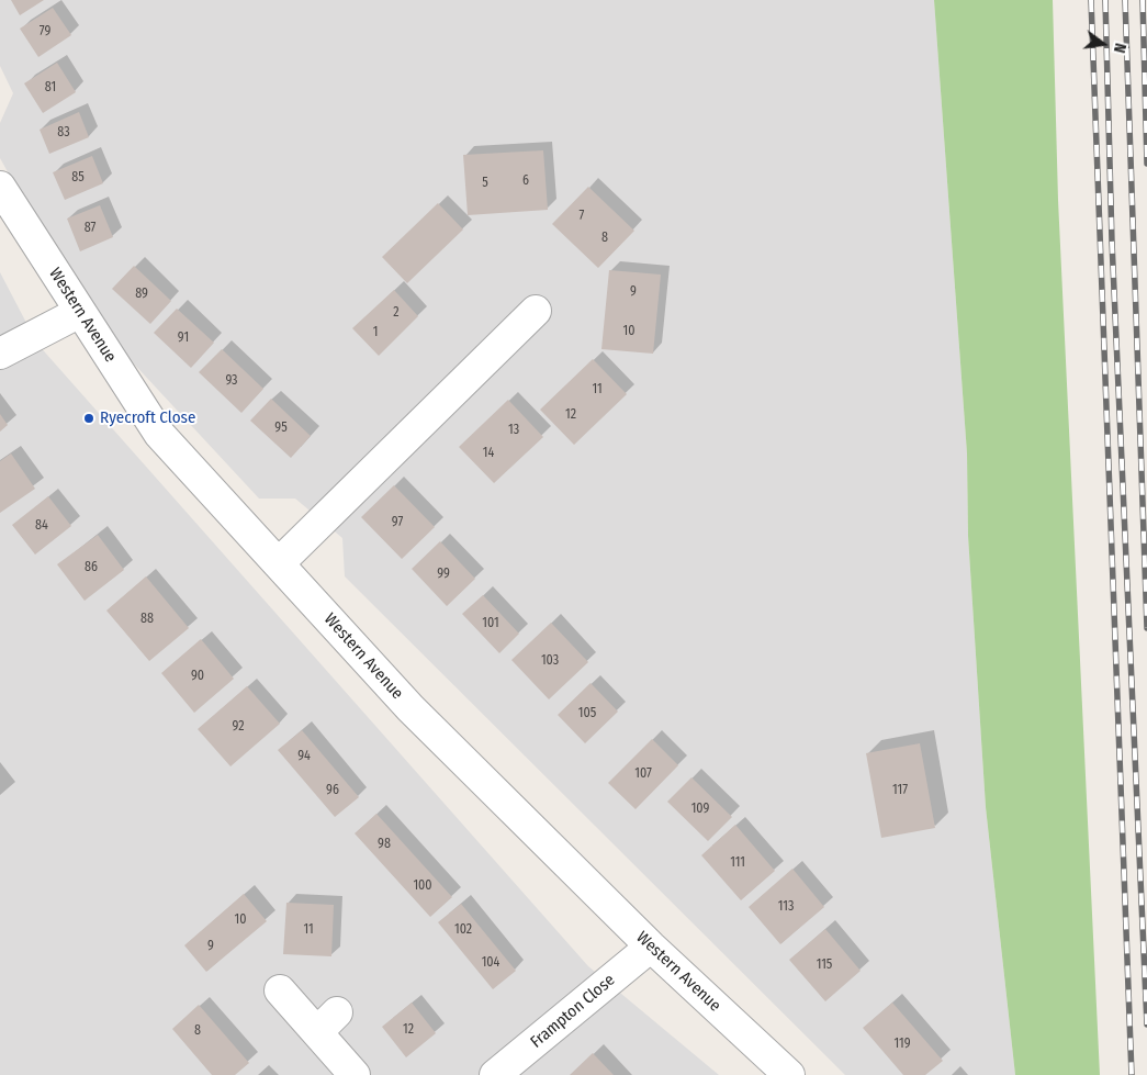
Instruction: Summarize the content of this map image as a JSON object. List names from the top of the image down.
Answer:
{
  "streets": {
    "street": ["Western Avenue", "Frampton Close"]
  },
  "crossings": [
    ["Western Avenue", "Frampton Close"]
  ],
  "places": ["Ryecroft Close"],
  "house_numbers": [
    "79",
    "81",
    "83",
    "85",
    "6",
    "5",
    "7",
    "87",
    "8",
    "9",
    "89",
    "2",
    "10",
    "1",
    "91",
    "93",
    "11",
    "12",
    "95",
    "13",
    "14",
    "97",
    "84",
    "86",
    "99",
    "88",
    "101",
    "103",
    "90",
    "105",
    "92",
    "94",
    "107",
    "96",
    "117",
    "109",
    "98",
    "111",
    "100",
    "113",
    "10",
    "11",
    "102",
    "9",
    "104",
    "115",
    "12",
    "8",
    "119"
  ],
  "north": "right"
}
